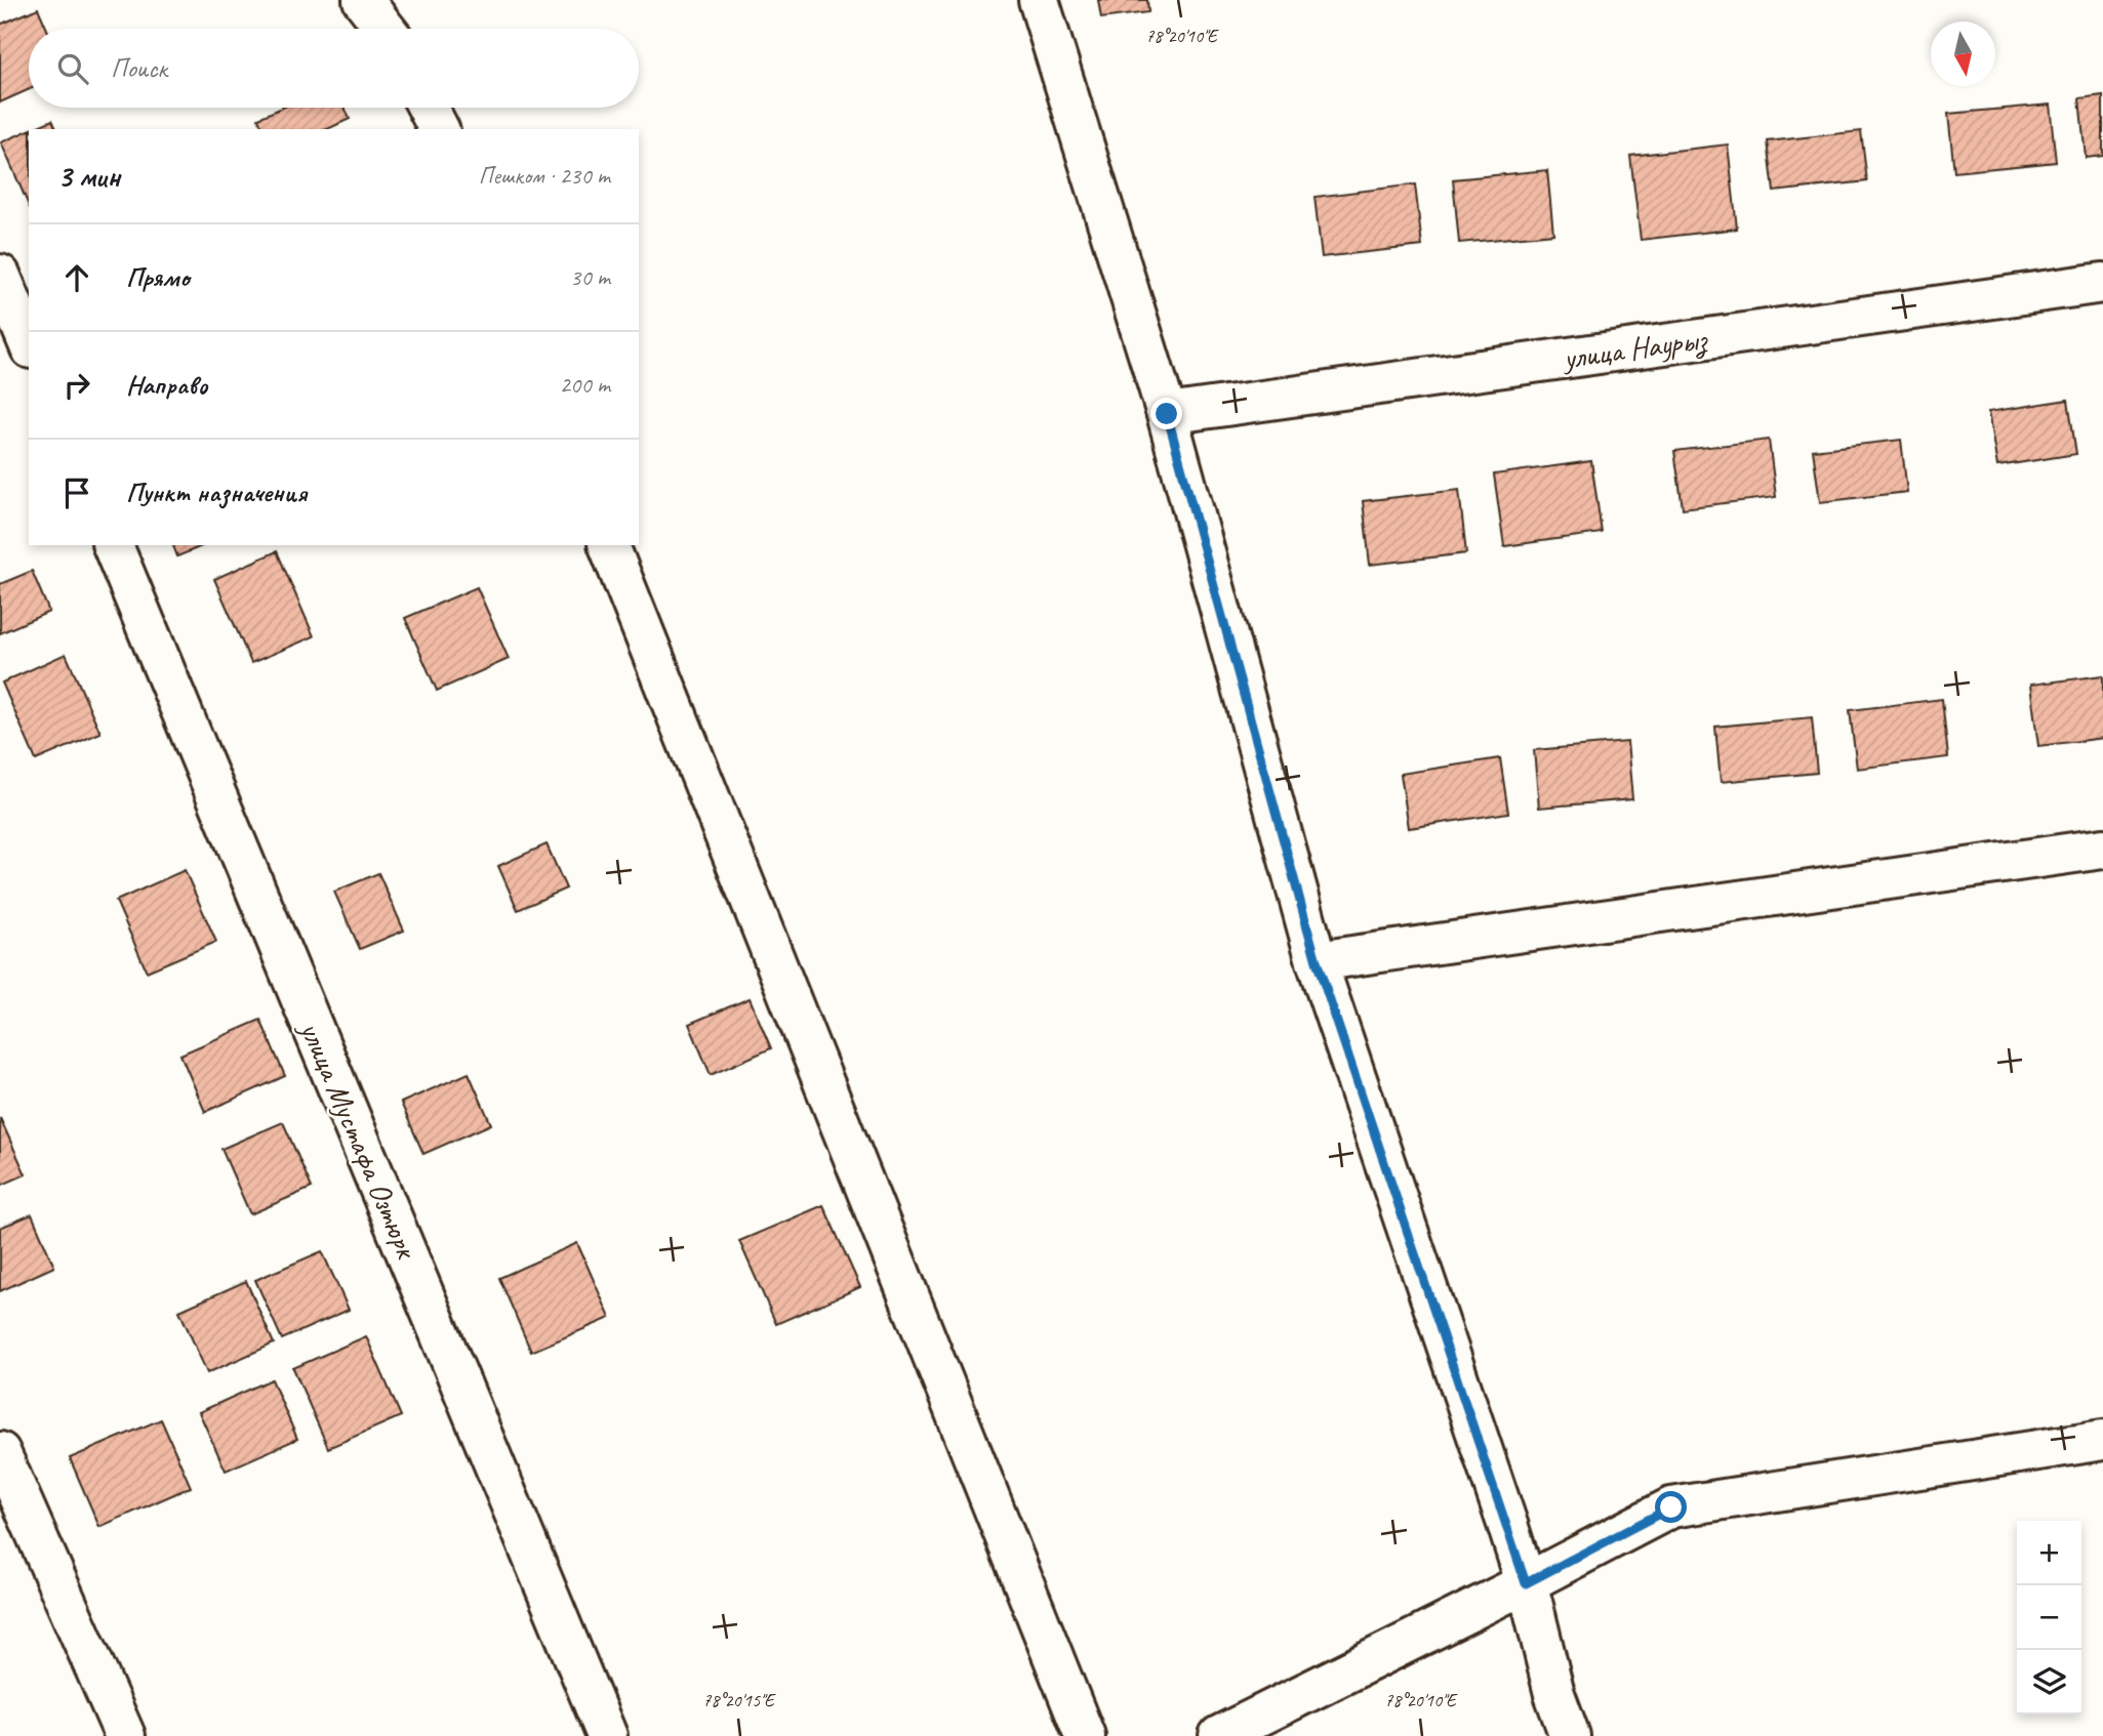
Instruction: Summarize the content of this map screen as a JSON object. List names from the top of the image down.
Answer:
{
  "streets": {
    "street": ["улица Наурыз", "улица Мустафа Озтюрк"]
  },
  "north": "bottom",
  "page": {
    "search": "Поиск",
    "heading": ["3 мин", "Пешком · 230 m"],
    "list": [
      ["Прямо", "30 m"],
      ["Направо", "200 m"],
      "Пункт назначения"
    ],
    "map_buttons": ["+", "−"]
  },
  "coordinates": ["78°20'10\"E", "78°20'15\"E"]
}
